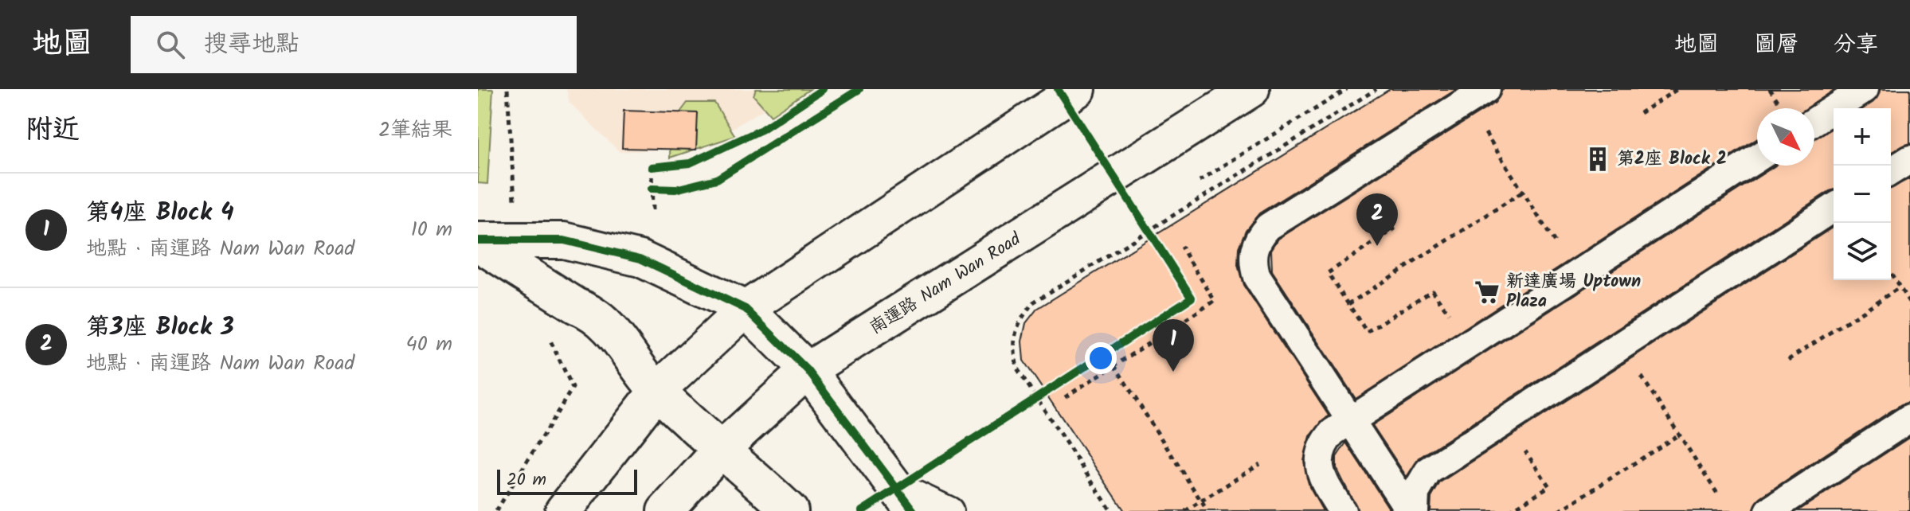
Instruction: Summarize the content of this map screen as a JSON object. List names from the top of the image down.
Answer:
{
  "streets": {
    "main road": ["南運路 Nam Wan Road"]
  },
  "places": {
    "building": ["第2座 Block 2"],
    "supermarket": ["新達廣場 Uptown Plaza"]
  },
  "scale_bar": "20 m",
  "north": "bottom right",
  "page": {
    "header": "地圖",
    "search": "搜尋地點",
    "nav": ["地圖", "圖層", "分享"],
    "heading": ["附近", "2筆結果"],
    "map_buttons": ["+", "−"],
    "list": [
      {
        "mark": "1",
        "name": "第4座 Block 4",
        "note": "地點 · 南運路 Nam Wan Road",
        "value": "10 m"
      },
      {
        "mark": "2",
        "name": "第3座 Block 3",
        "note": "地點 · 南運路 Nam Wan Road",
        "value": "40 m"
      }
    ],
    "pins": ["2", "1"],
    "scale": "20 m"
  }
}
